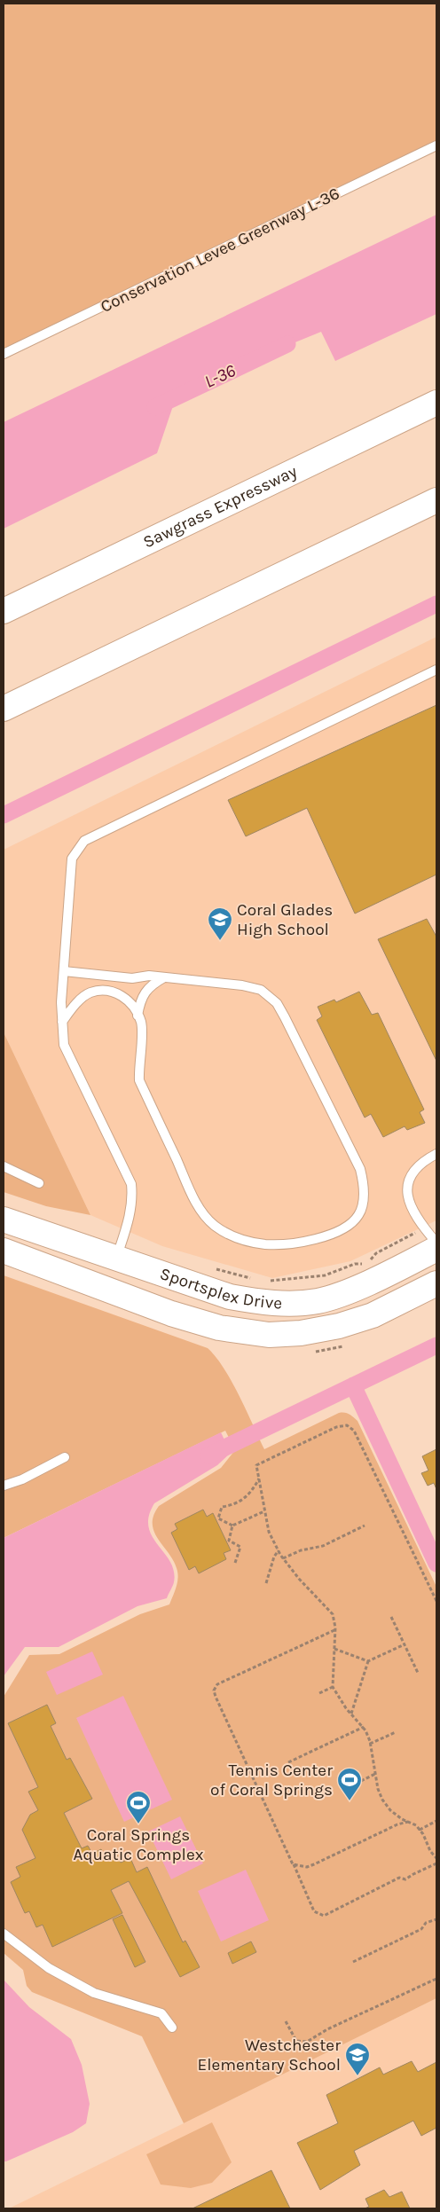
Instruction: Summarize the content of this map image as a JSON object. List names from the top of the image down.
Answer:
{
  "streets": {
    "main road": ["Sawgrass Expressway", "Sportsplex Drive"],
    "lane": ["Conservation Levee Greenway L-36"]
  },
  "water": ["L-36"],
  "places": {
    "school or university": ["Coral Glades High School", "Westchester Elementary School"],
    "sports": ["Tennis Center of Coral Springs", "Coral Springs Aquatic Complex"]
  }
}
